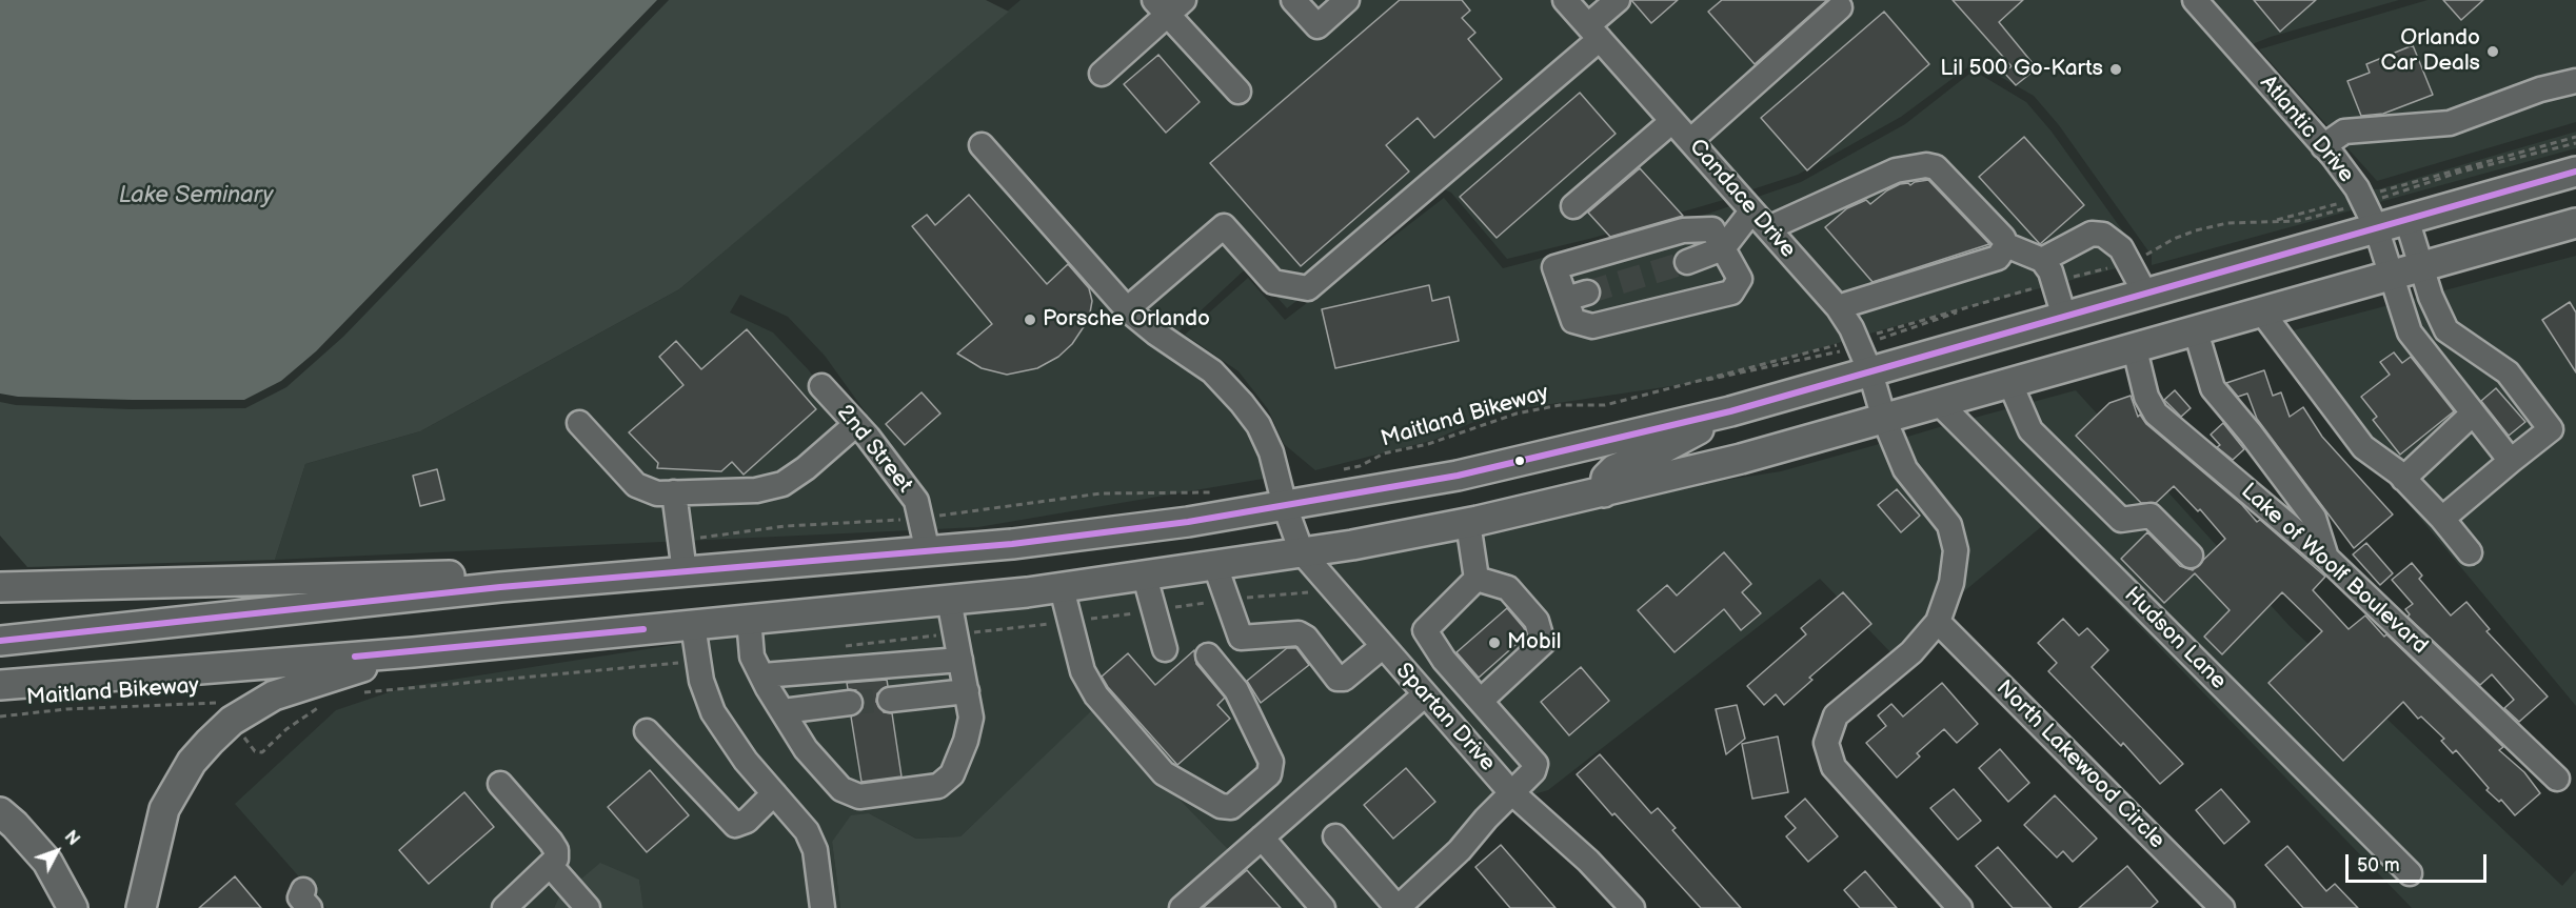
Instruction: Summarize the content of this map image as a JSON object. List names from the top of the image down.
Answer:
{
  "streets": {
    "street": [
      "Atlantic Drive",
      "Candace Drive",
      "2nd Street",
      "Lake of Woolf Boulevard",
      "Hudson Lane",
      "Spartan Drive",
      "North Lakewood Circle"
    ],
    "path": ["Maitland Bikeway"]
  },
  "crossings": [
    ["Candace Drive", "North Lakewood Circle"]
  ],
  "water": ["Lake Seminary"],
  "places": [
    "Orlando Car Deals",
    "Lil 500 Go-Karts",
    "Porsche Orlando",
    "Mobil"
  ],
  "scale_bar": "50 m",
  "north": "top right"
}
